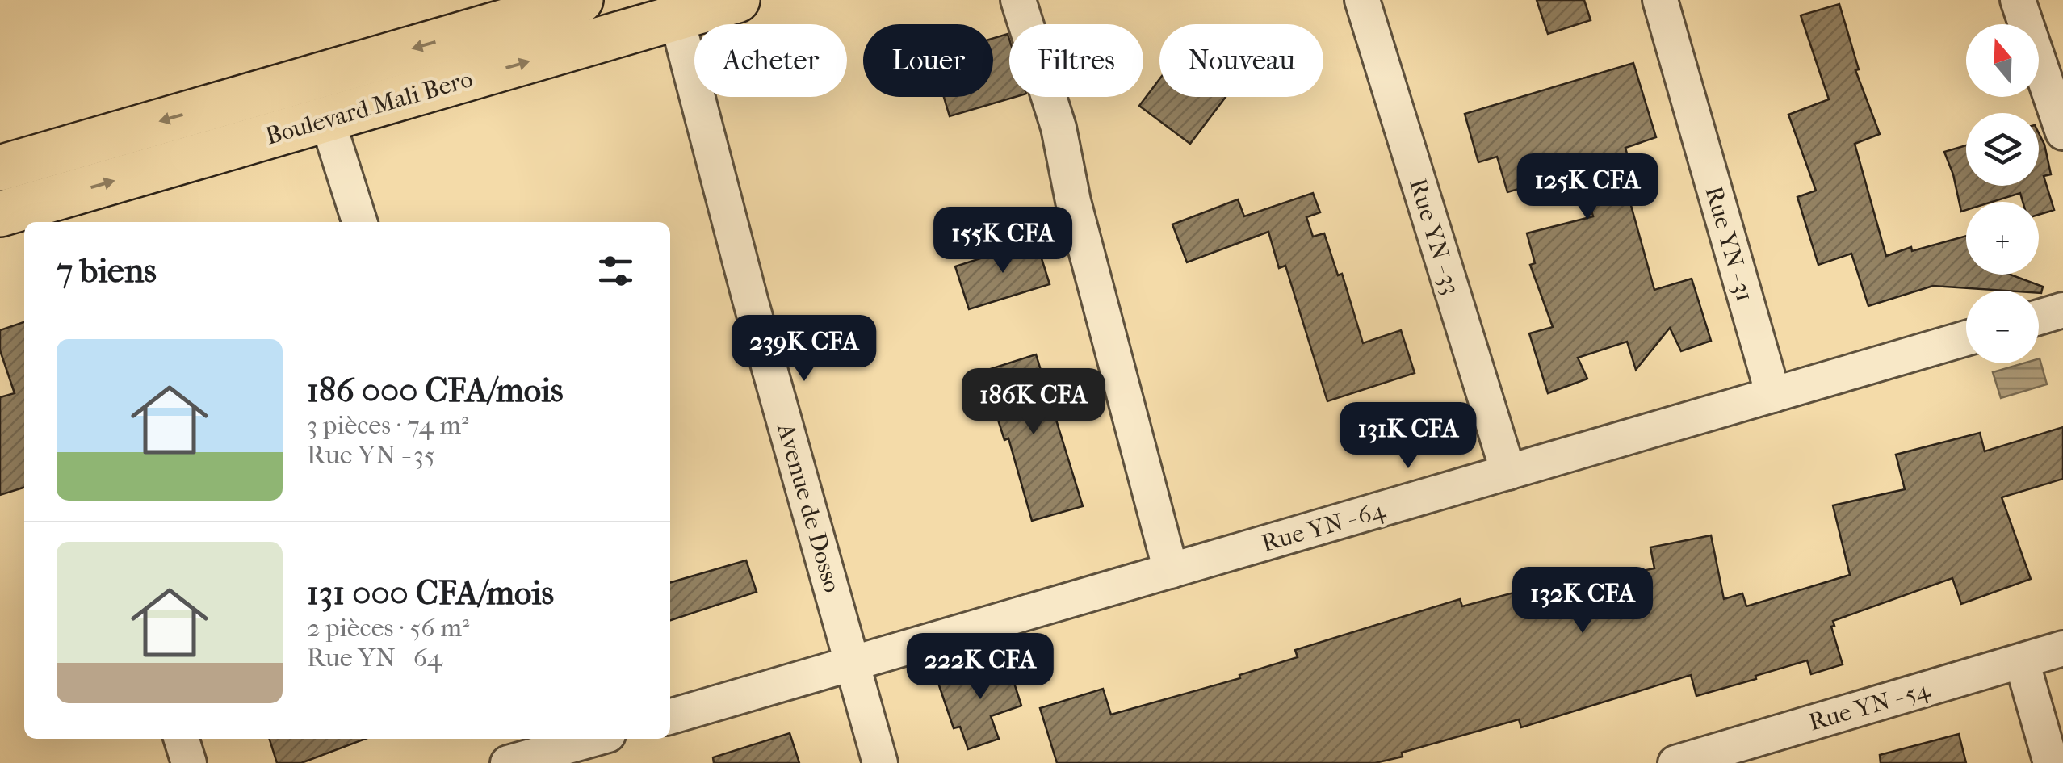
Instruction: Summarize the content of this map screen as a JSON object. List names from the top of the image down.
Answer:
{
  "streets": {
    "main road": ["Boulevard Mali Bero"],
    "street": [
      "Rue YN - 33",
      "Rue YN - 31",
      "Avenue de Dosso",
      "Rue YN - 64",
      "Rue YN - 54"
    ]
  },
  "crossings": [
    ["Boulevard Mali Bero", "Avenue de Dosso"],
    ["Rue YN - 33", "Rue YN - 64"],
    ["Rue YN - 31", "Rue YN - 64"],
    ["Avenue de Dosso", "Rue YN - 64"]
  ],
  "north": "top",
  "page": {
    "map_buttons": ["+", "−"],
    "chip": [
      "Acheter",
      "Louer",
      "Filtres",
      "Nouveau"
    ],
    "price": [
      "125K CFA",
      "155K CFA",
      "239K CFA",
      "186K CFA",
      "131K CFA",
      "132K CFA",
      "222K CFA"
    ],
    "heading": "7 biens",
    "list": [
      {
        "name": "186 000 CFA/mois",
        "note": "3 pièces · 74 m² · Rue YN - 35"
      },
      {
        "name": "131 000 CFA/mois",
        "note": "2 pièces · 56 m² · Rue YN - 64"
      }
    ]
  }
}
